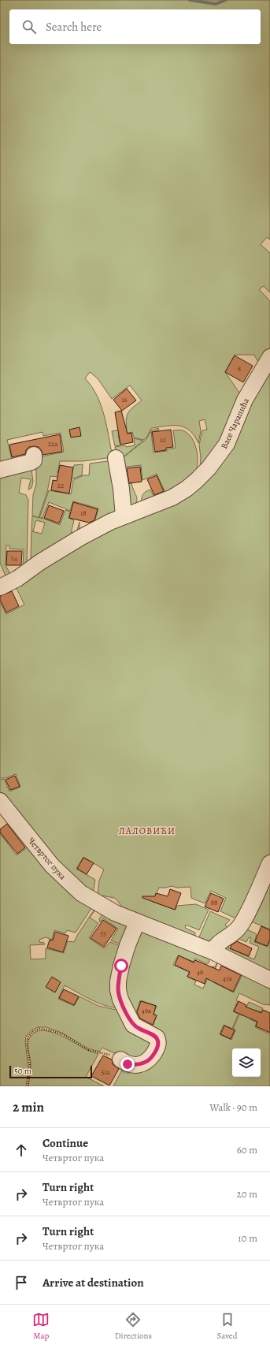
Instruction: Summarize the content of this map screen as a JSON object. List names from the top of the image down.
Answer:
{
  "streets": {
    "street": ["Васе Чарапића", "Четвртог пука"]
  },
  "districts": ["ЛАЛОВИЋИ"],
  "house_numbers": [
    "8",
    "16",
    "10",
    "22a",
    "22",
    "18",
    "24",
    "88",
    "55",
    "49",
    "47a",
    "49a",
    "51a"
  ],
  "scale_bar": "50 m",
  "page": {
    "search": "Search here",
    "scale": "50 m",
    "heading": ["2 min", "Walk · 90 m"],
    "list": [
      ["Continue", "Четвртог пука", "60 m"],
      ["Turn right", "Четвртог пука", "20 m"],
      ["Turn right", "Четвртог пука", "10 m"],
      "Arrive at destination"
    ],
    "nav": ["Map", "Directions", "Saved"]
  }
}
